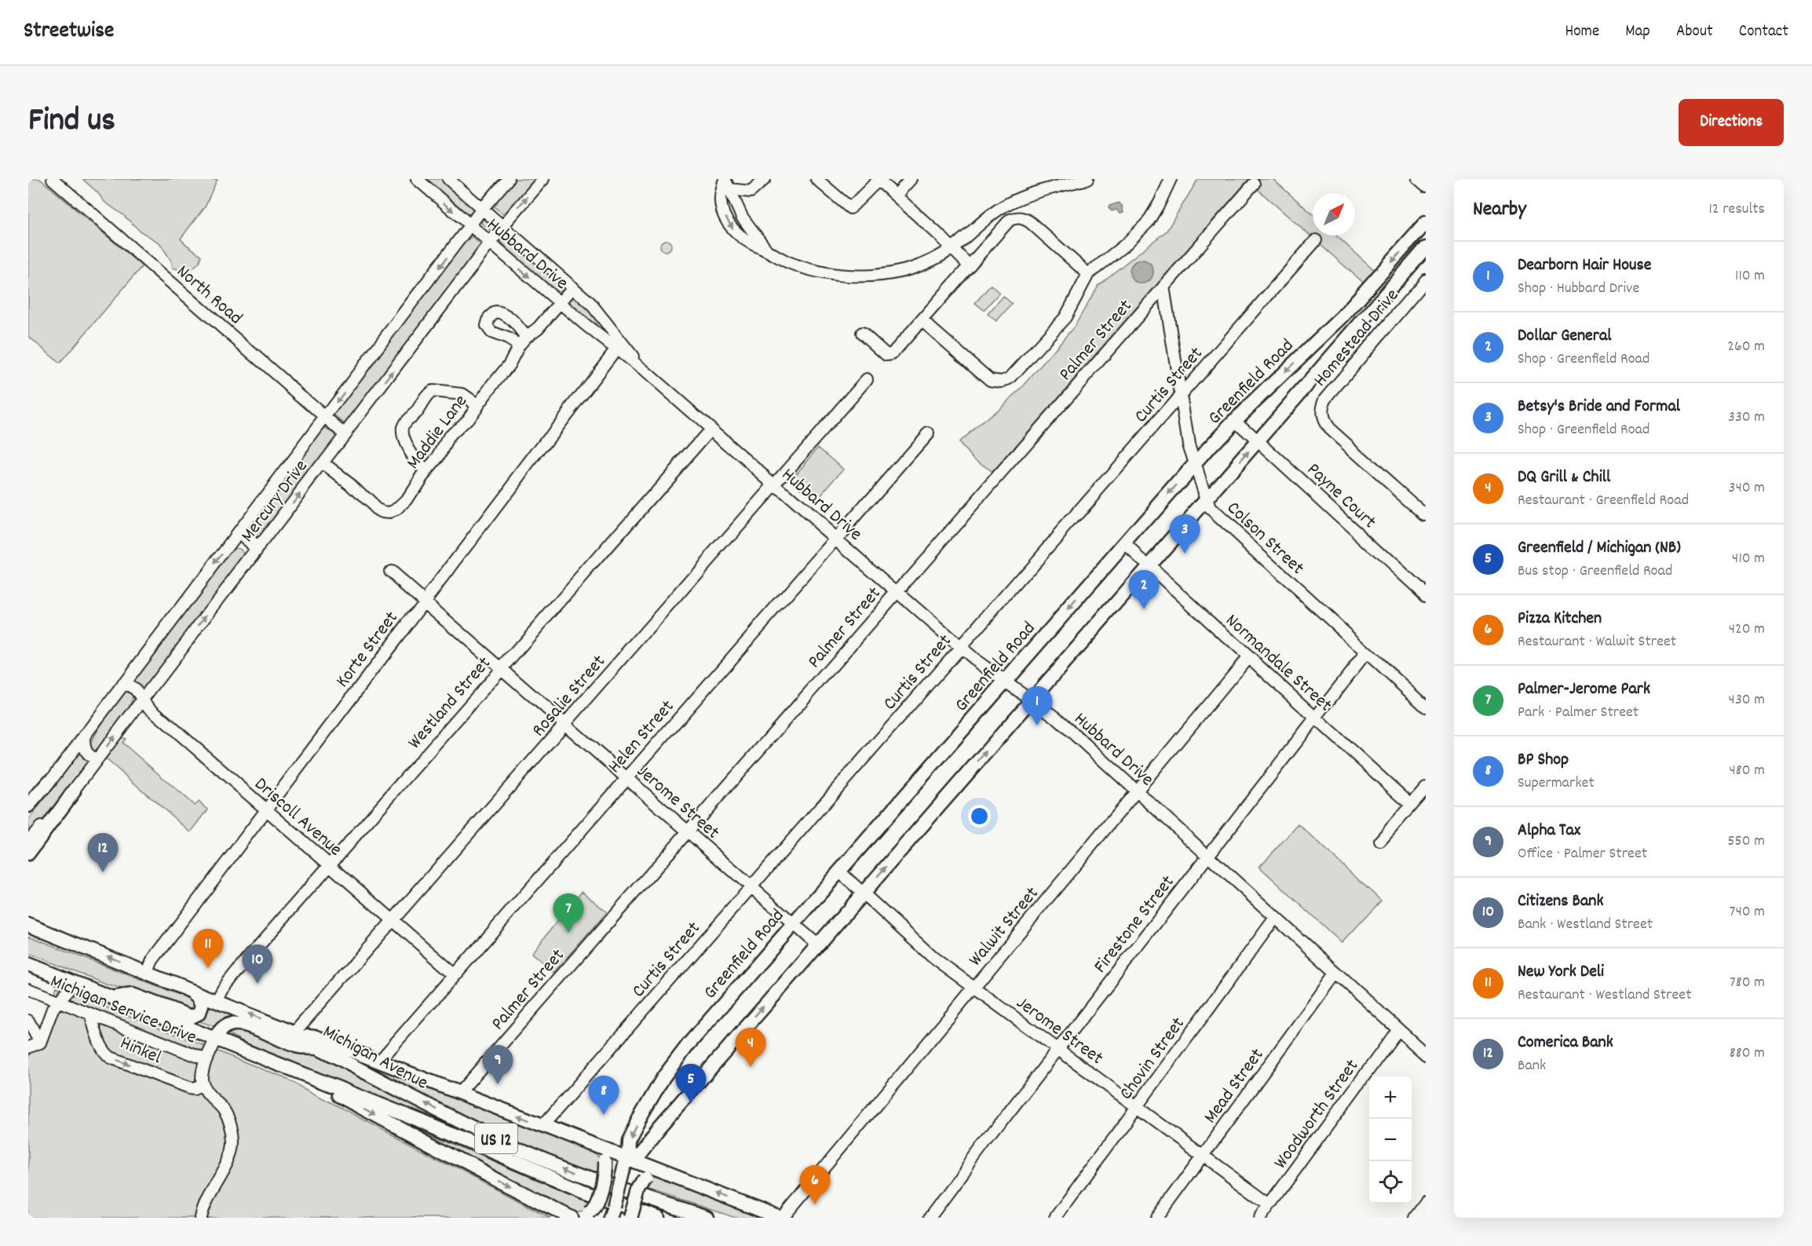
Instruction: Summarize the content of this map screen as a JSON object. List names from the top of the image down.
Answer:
{
  "streets": {
    "main road": ["Greenfield Road", "Michigan Avenue", "US 12"],
    "street": [
      "Hubbard Drive",
      "North Road",
      "Homestead Drive",
      "Palmer Street",
      "Curtis Street",
      "Maddie Lane",
      "Payne Court",
      "Mercury Drive",
      "Colson Street",
      "Korte Street",
      "Normandale Street",
      "Rosalie Street",
      "Westland Street",
      "Helen Street",
      "Jerome Street",
      "Driscoll Avenue",
      "Firestone Street",
      "Walwit Street",
      "Michigan Service Drive",
      "Hinkel",
      "Chovin Street",
      "Mead Street",
      "Woodworth Street"
    ]
  },
  "crossings": [
    ["Hubbard Drive", "Palmer Street"],
    ["Hubbard Drive", "Greenfield Road"],
    ["Hubbard Drive", "Curtis Street"],
    ["Hubbard Drive", "Maddie Lane"],
    ["Hubbard Drive", "Mercury Drive"],
    ["Hubbard Drive", "Korte Street"],
    ["Hubbard Drive", "Rosalie Street"],
    ["Hubbard Drive", "Westland Street"],
    ["Hubbard Drive", "Helen Street"],
    ["Hubbard Drive", "Firestone Street"],
    ["Hubbard Drive", "Walwit Street"],
    ["Hubbard Drive", "Chovin Street"],
    ["Hubbard Drive", "Mead Street"],
    ["Hubbard Drive", "Woodworth Street"],
    ["North Road", "Mercury Drive"],
    ["Palmer Street", "Colson Street"],
    ["Palmer Street", "Jerome Street"],
    ["Greenfield Road", "Payne Court"],
    ["Greenfield Road", "Colson Street"],
    ["Greenfield Road", "Normandale Street"],
    ["Greenfield Road", "Jerome Street"],
    ["Curtis Street", "Colson Street"],
    ["Curtis Street", "Jerome Street"],
    ["Maddie Lane", "Mercury Drive"],
    ["Mercury Drive", "Driscoll Avenue"],
    ["Colson Street", "Firestone Street"],
    ["Korte Street", "Jerome Street"],
    ["Korte Street", "Driscoll Avenue"],
    ["Korte Street", "Michigan Avenue"],
    ["Normandale Street", "Firestone Street"],
    ["Normandale Street", "Walwit Street"],
    ["Rosalie Street", "Jerome Street"],
    ["Rosalie Street", "Driscoll Avenue"],
    ["Rosalie Street", "Michigan Avenue"],
    ["Westland Street", "Jerome Street"],
    ["Westland Street", "Driscoll Avenue"],
    ["Westland Street", "Michigan Avenue"],
    ["Helen Street", "Jerome Street"],
    ["Helen Street", "Driscoll Avenue"],
    ["Jerome Street", "Firestone Street"],
    ["Jerome Street", "Walwit Street"],
    ["Jerome Street", "Chovin Street"],
    ["Jerome Street", "Mead Street"],
    ["Jerome Street", "Woodworth Street"],
    ["Michigan Service Drive", "Hinkel"]
  ],
  "one_way": ["Hinkel"],
  "north": "top right",
  "page": {
    "header": "Streetwise",
    "nav": [
      "Home",
      "Map",
      "About",
      "Contact"
    ],
    "title": "Find us",
    "buttons": "Directions",
    "heading": ["Nearby", "12 results"],
    "list": [
      {
        "mark": "1",
        "name": "Dearborn Hair House",
        "note": "Shop · Hubbard Drive",
        "value": "110 m"
      },
      {
        "mark": "2",
        "name": "Dollar General",
        "note": "Shop · Greenfield Road",
        "value": "260 m"
      },
      {
        "mark": "3",
        "name": "Betsy's Bride and Formal",
        "note": "Shop · Greenfield Road",
        "value": "330 m"
      },
      {
        "mark": "4",
        "name": "DQ Grill & Chill",
        "note": "Restaurant · Greenfield Road",
        "value": "340 m"
      },
      {
        "mark": "5",
        "name": "Greenfield / Michigan (NB)",
        "note": "Bus stop · Greenfield Road",
        "value": "410 m"
      },
      {
        "mark": "6",
        "name": "Pizza Kitchen",
        "note": "Restaurant · Walwit Street",
        "value": "420 m"
      },
      {
        "mark": "7",
        "name": "Palmer-Jerome Park",
        "note": "Park · Palmer Street",
        "value": "430 m"
      },
      {
        "mark": "8",
        "name": "BP Shop",
        "note": "Supermarket",
        "value": "480 m"
      },
      {
        "mark": "9",
        "name": "Alpha Tax",
        "note": "Office · Palmer Street",
        "value": "550 m"
      },
      {
        "mark": "10",
        "name": "Citizens Bank",
        "note": "Bank · Westland Street",
        "value": "740 m"
      },
      {
        "mark": "11",
        "name": "New York Deli",
        "note": "Restaurant · Westland Street",
        "value": "780 m"
      },
      {
        "mark": "12",
        "name": "Comerica Bank",
        "note": "Bank",
        "value": "880 m"
      }
    ],
    "pins": [
      "3",
      "2",
      "1",
      "12",
      "7",
      "11",
      "10",
      "4",
      "9",
      "5",
      "8",
      "6"
    ],
    "map_buttons": ["+", "−"]
  }
}
